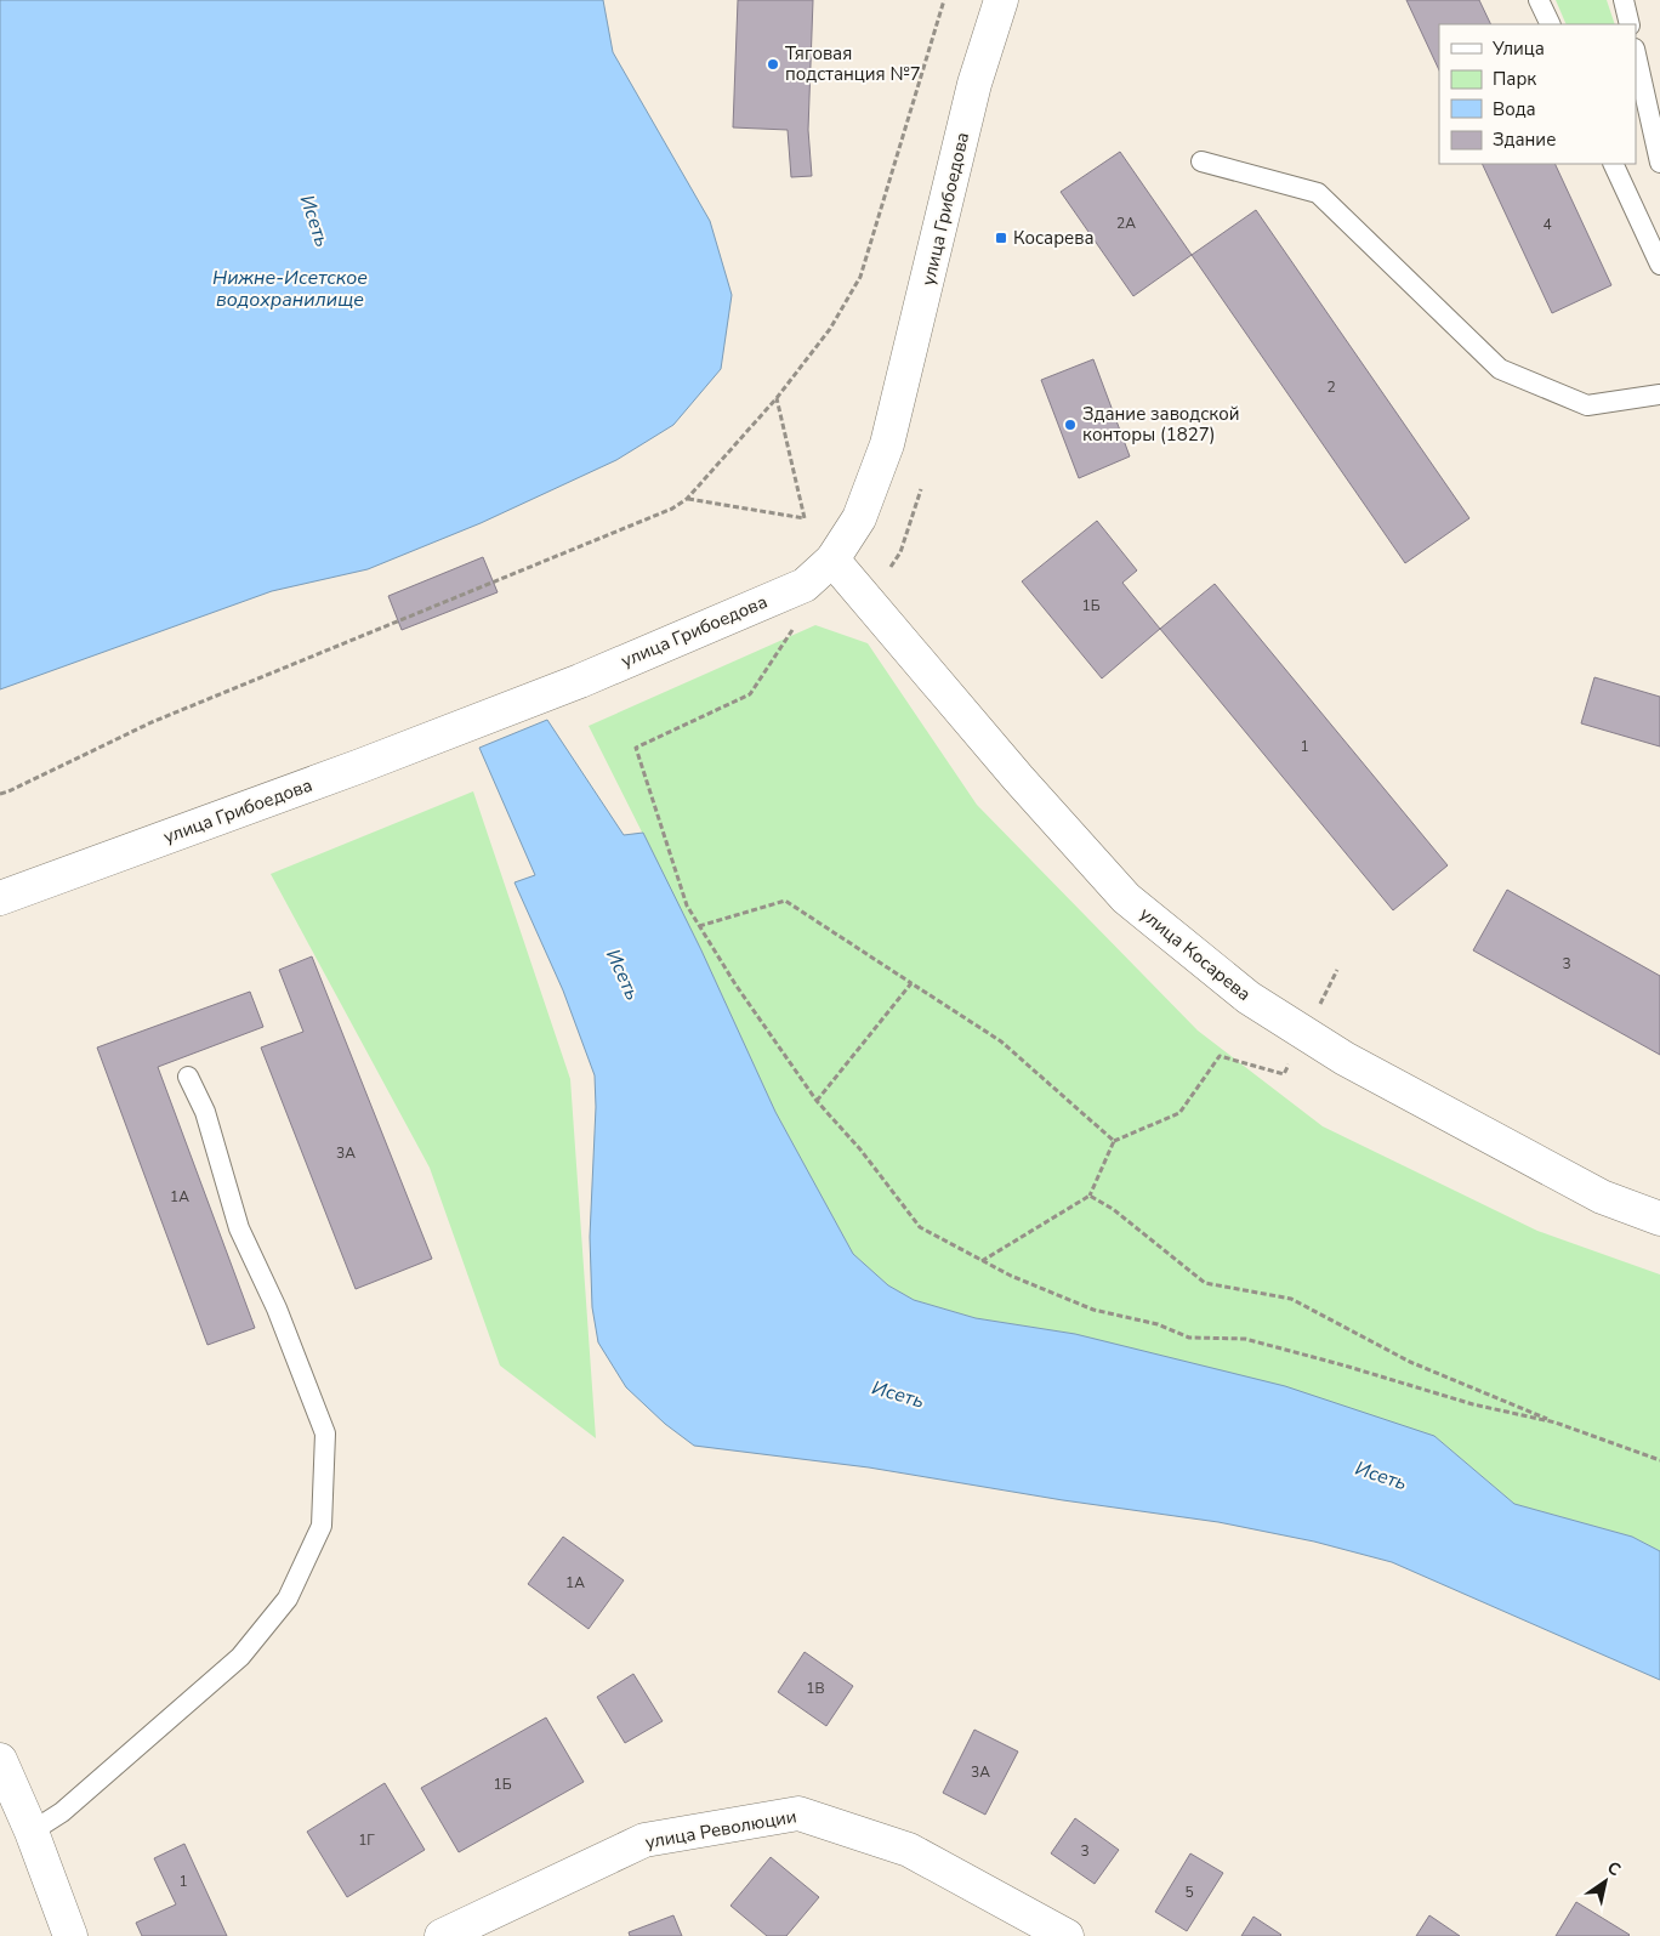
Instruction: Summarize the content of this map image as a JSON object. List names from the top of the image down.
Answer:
{
  "streets": {
    "street": ["улица Грибоедова", "улица Косарева", "улица Революции"]
  },
  "crossings": [
    ["улица Грибоедова", "улица Косарева"]
  ],
  "water": ["Исеть", "Нижне-Исетское водохранилище"],
  "places": {
    "other": ["Тяговая подстанция №7", "Здание заводской конторы (1827)"],
    "transit": ["Косарева"]
  },
  "house_numbers": [
    "2А",
    "4",
    "2",
    "1Б",
    "1",
    "3",
    "3А",
    "1А",
    "1А",
    "1В",
    "3А",
    "1Б",
    "1Г",
    "3",
    "1",
    "5"
  ],
  "legend": [
    "Улица",
    "Парк",
    "Вода",
    "Здание"
  ],
  "north": "top right"
}
